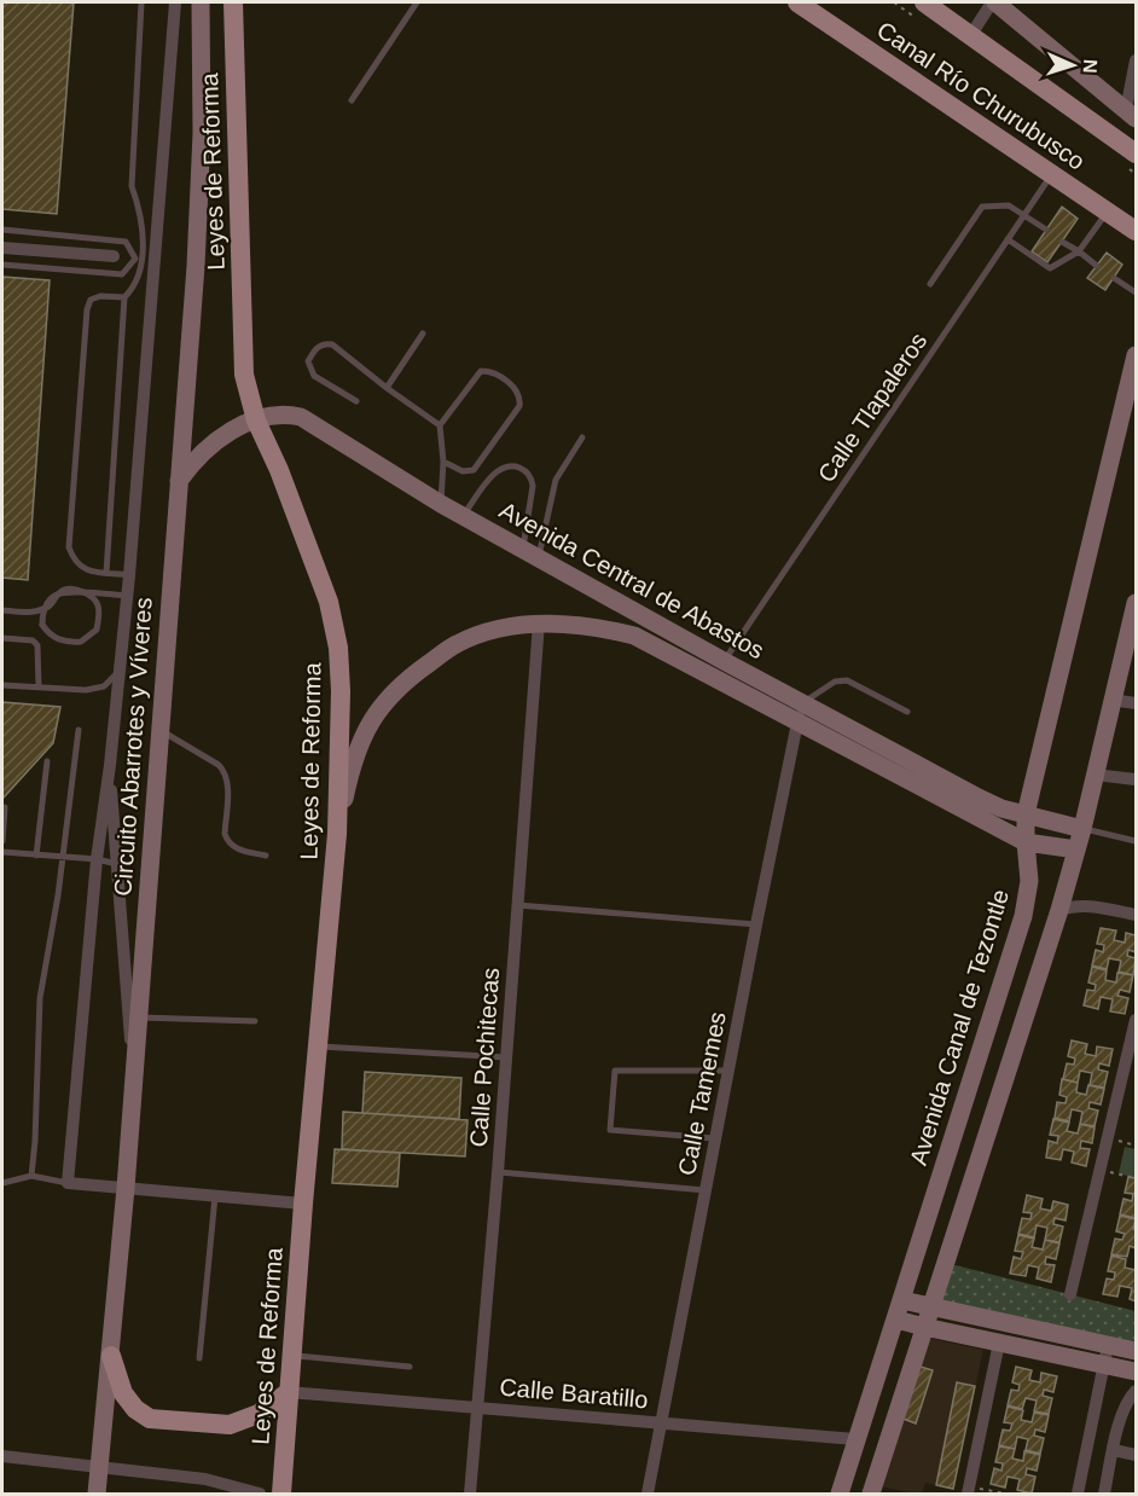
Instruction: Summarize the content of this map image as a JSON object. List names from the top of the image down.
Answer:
{
  "streets": {
    "main road": [
      "Canal Río Churubusco",
      "Leyes de Reforma",
      "Avenida Central de Abastos",
      "Circuito Abarrotes y Víveres",
      "Avenida Canal de Tezontle"
    ],
    "street": ["Calle Pochitecas", "Calle Tamemes", "Calle Baratillo"],
    "lane": ["Calle Tlapaleros"]
  },
  "crossings": [
    ["Canal Río Churubusco", "Calle Tlapaleros"],
    ["Leyes de Reforma", "Avenida Central de Abastos"],
    ["Leyes de Reforma", "Calle Baratillo"],
    ["Calle Tlapaleros", "Avenida Central de Abastos"],
    ["Avenida Central de Abastos", "Circuito Abarrotes y Víveres"],
    ["Avenida Central de Abastos", "Avenida Canal de Tezontle"],
    ["Avenida Central de Abastos", "Calle Pochitecas"],
    ["Avenida Central de Abastos", "Calle Tamemes"],
    ["Avenida Canal de Tezontle", "Calle Baratillo"],
    ["Calle Pochitecas", "Calle Baratillo"],
    ["Calle Tamemes", "Calle Baratillo"]
  ],
  "north": "right"
}
